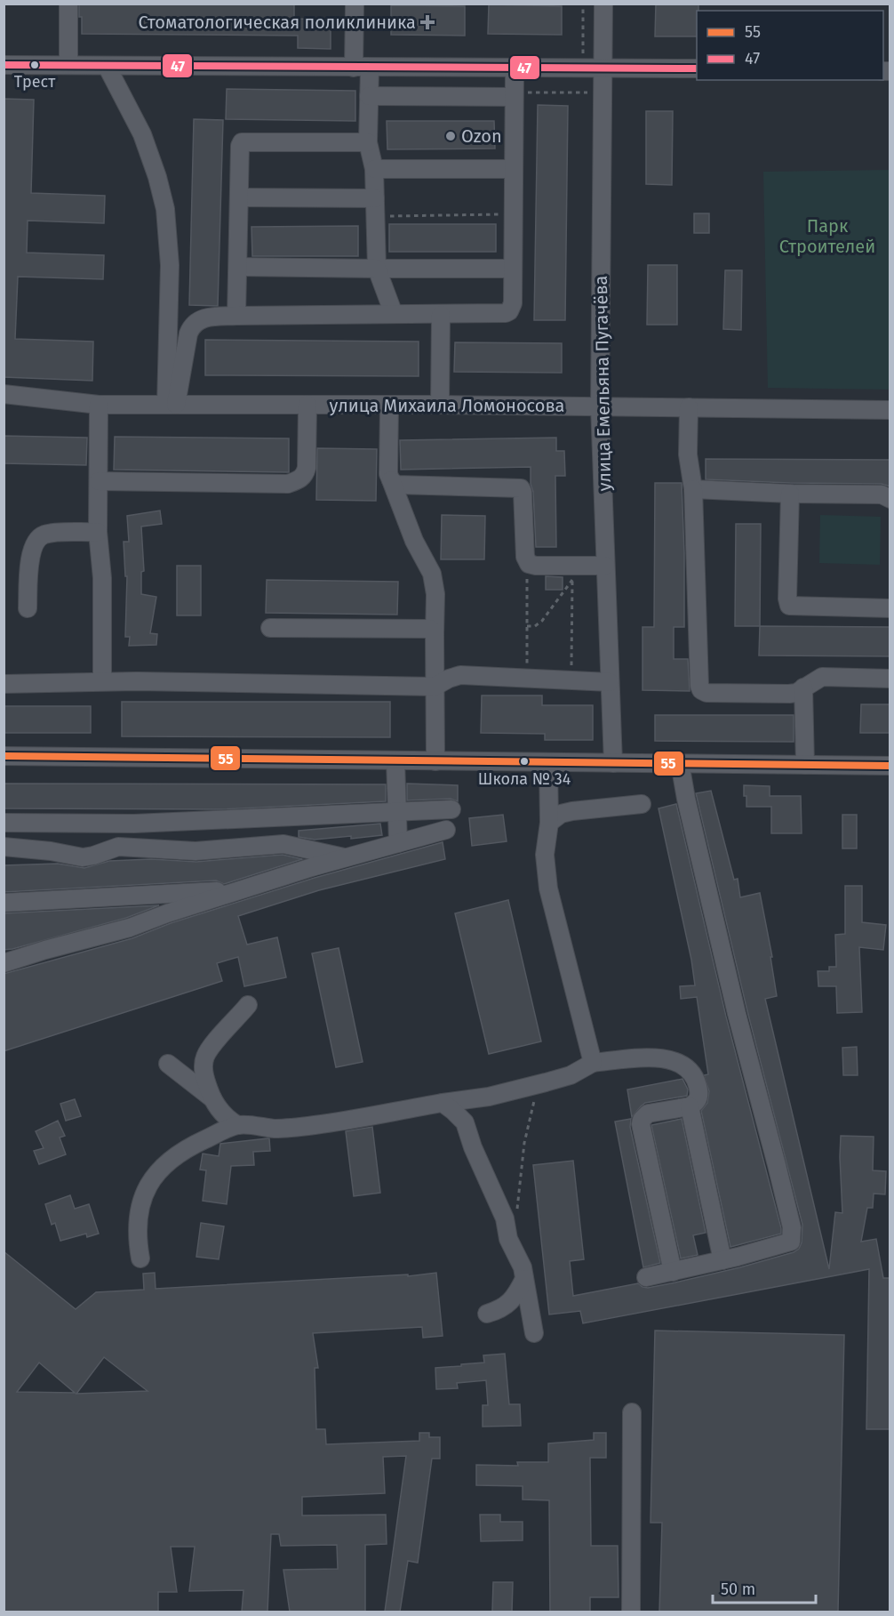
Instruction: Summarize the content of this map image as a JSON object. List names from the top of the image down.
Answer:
{
  "streets": {
    "street": ["улица Емельяна Пугачёва", "улица Михаила Ломоносова"]
  },
  "crossings": [
    ["улица Емельяна Пугачёва", "улица Михаила Ломоносова"]
  ],
  "parks": ["Парк Строителей"],
  "places": {
    "health": ["Стоматологическая поликлиника"],
    "other": ["Трест", "Ozon", "Школа № 34"]
  },
  "lines": ["transit line 47", "transit line 55"],
  "legend": ["55", "47"],
  "scale_bar": "50 m"
}
